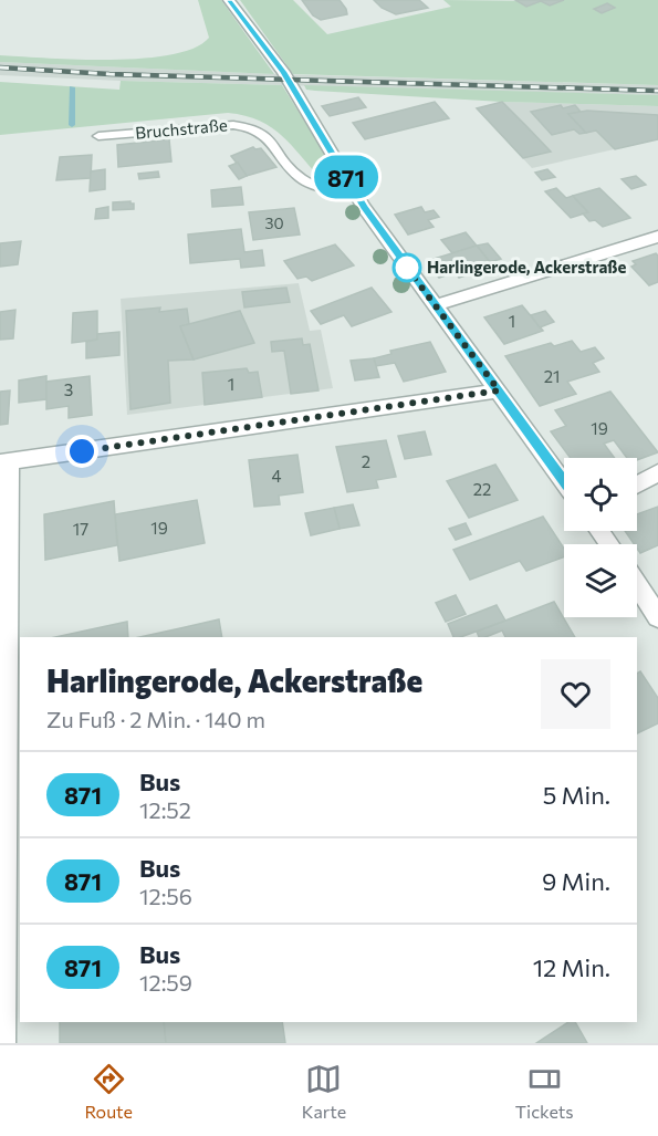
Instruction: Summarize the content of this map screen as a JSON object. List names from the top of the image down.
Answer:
{
  "streets": {
    "lane": ["Bruchstraße"]
  },
  "places": ["Harlingerode, Ackerstraße"],
  "lines": ["bus line 871"],
  "house_numbers": [
    "30",
    "1",
    "21",
    "1",
    "3",
    "19",
    "2",
    "4",
    "22",
    "19",
    "17"
  ],
  "page": {
    "on_map": "871",
    "heading": ["Harlingerode, Ackerstraße", "Zu Fuß · 2 Min. · 140 m"],
    "list": [
      {
        "mark": "871",
        "name": "Bus",
        "note": "12:52",
        "value": "5 Min."
      },
      {
        "mark": "871",
        "name": "Bus",
        "note": "12:56",
        "value": "9 Min."
      },
      {
        "mark": "871",
        "name": "Bus",
        "note": "12:59",
        "value": "12 Min."
      }
    ],
    "tabs": ["Route", "Karte", "Tickets"]
  }
}
